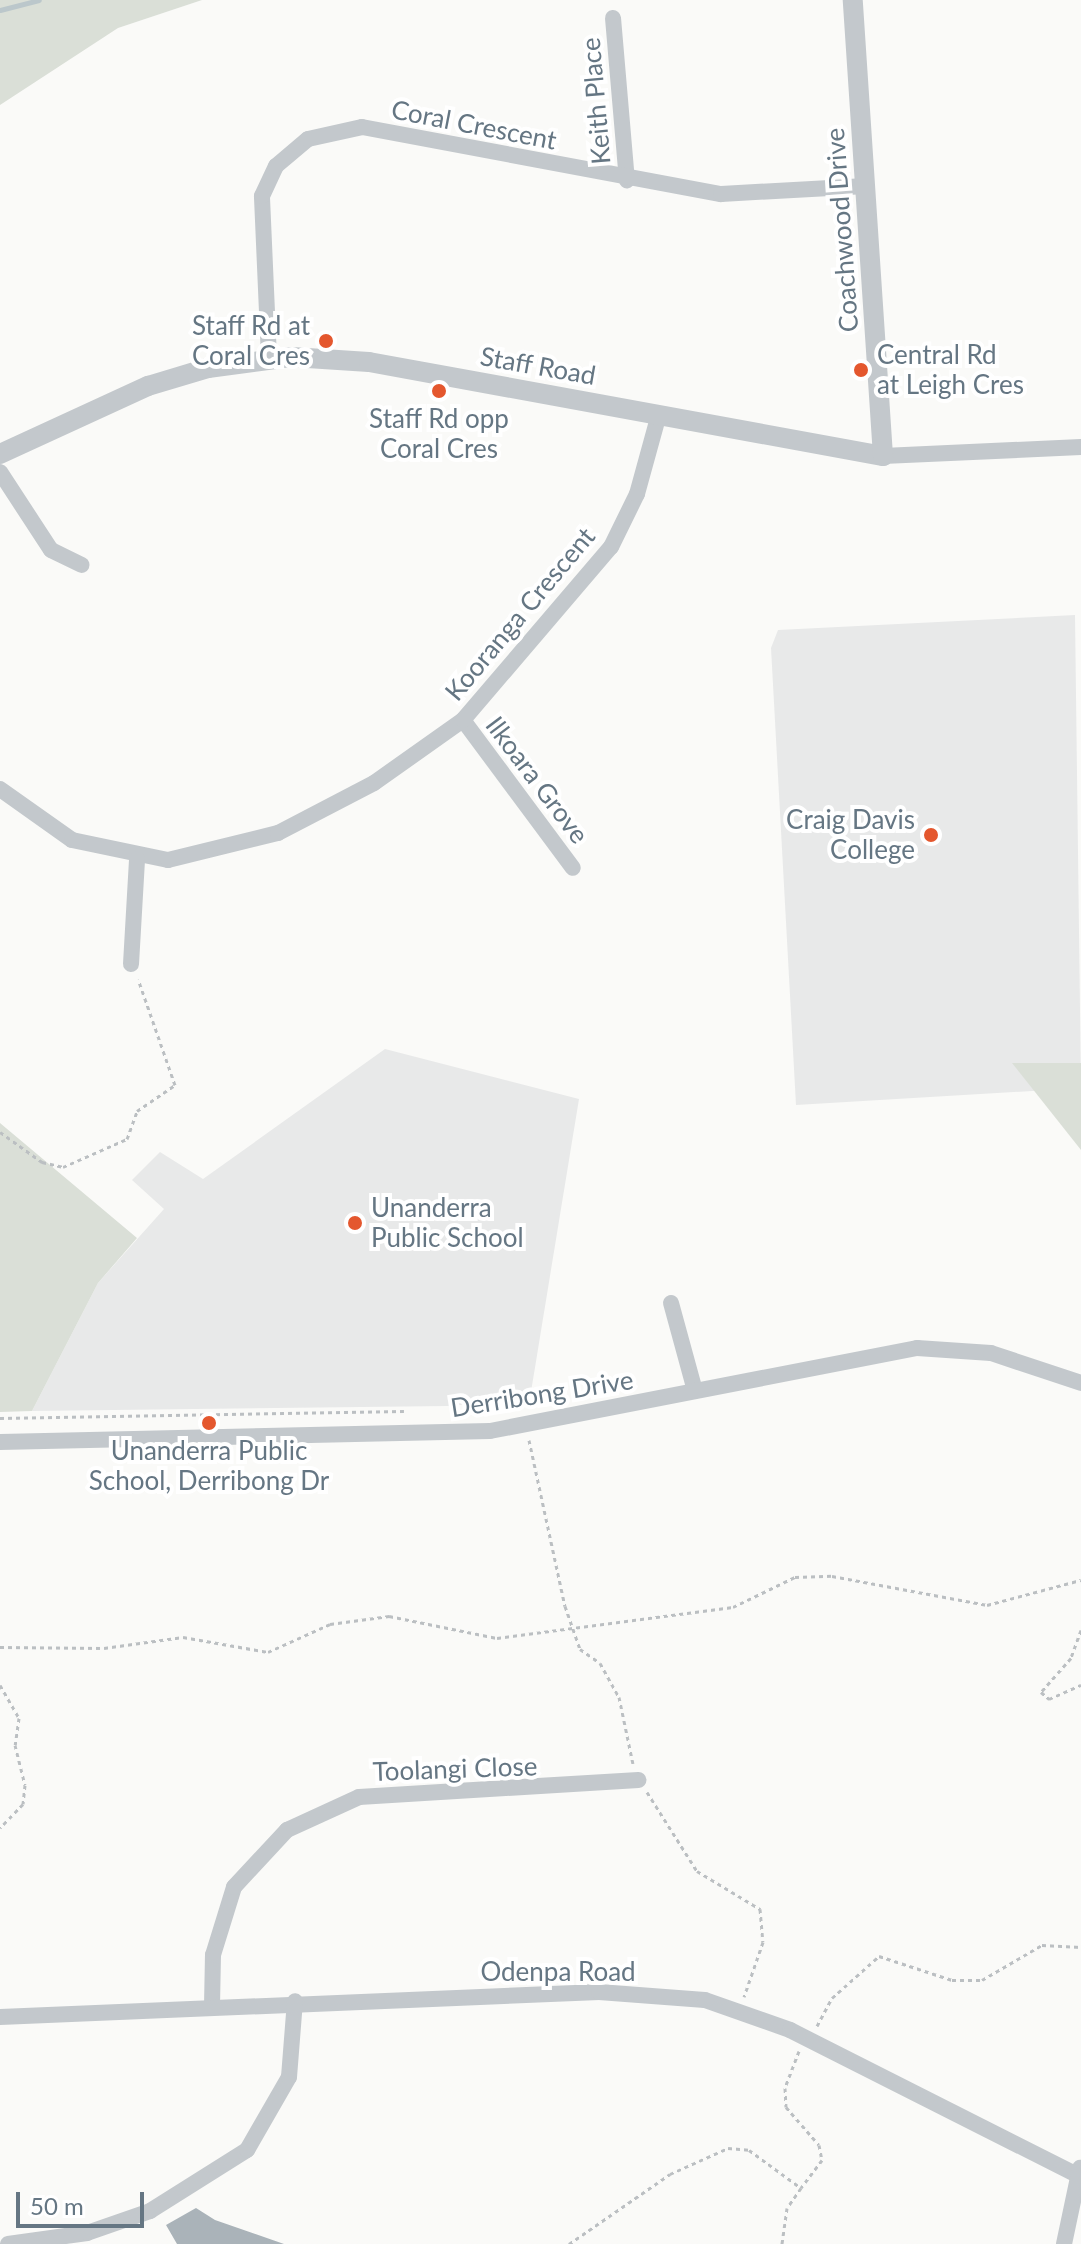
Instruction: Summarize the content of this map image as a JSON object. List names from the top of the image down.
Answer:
{
  "streets": {
    "street": [
      "Keith Place",
      "Coral Crescent",
      "Coachwood Drive",
      "Staff Road",
      "Kooranga Crescent",
      "Ilkoara Grove",
      "Derribong Drive",
      "Toolangi Close",
      "Odenpa Road"
    ]
  },
  "crossings": [
    ["Keith Place", "Coral Crescent"],
    ["Coral Crescent", "Coachwood Drive"],
    ["Coral Crescent", "Staff Road"],
    ["Coachwood Drive", "Staff Road"],
    ["Staff Road", "Kooranga Crescent"],
    ["Kooranga Crescent", "Ilkoara Grove"],
    ["Toolangi Close", "Odenpa Road"]
  ],
  "places": [
    "Staff Rd at Coral Cres",
    "Central Rd at Leigh Cres",
    "Staff Rd opp Coral Cres",
    "Craig Davis College",
    "Unanderra Public School",
    "Unanderra Public School, Derribong Dr"
  ],
  "scale_bar": "50 m"
}
